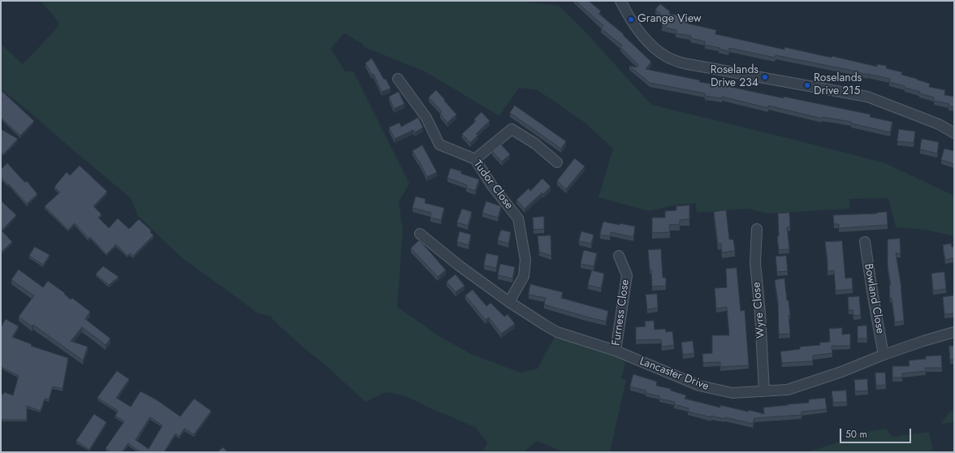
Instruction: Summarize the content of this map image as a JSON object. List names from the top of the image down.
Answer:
{
  "streets": {
    "street": [
      "Tudor Close",
      "Bowland Close",
      "Wyre Close",
      "Furness Close",
      "Lancaster Drive"
    ]
  },
  "crossings": [
    ["Tudor Close", "Lancaster Drive"],
    ["Bowland Close", "Lancaster Drive"],
    ["Wyre Close", "Lancaster Drive"],
    ["Furness Close", "Lancaster Drive"]
  ],
  "places": ["Grange View", "Roselands Drive 234", "Roselands Drive 215"],
  "scale_bar": "50 m"
}
